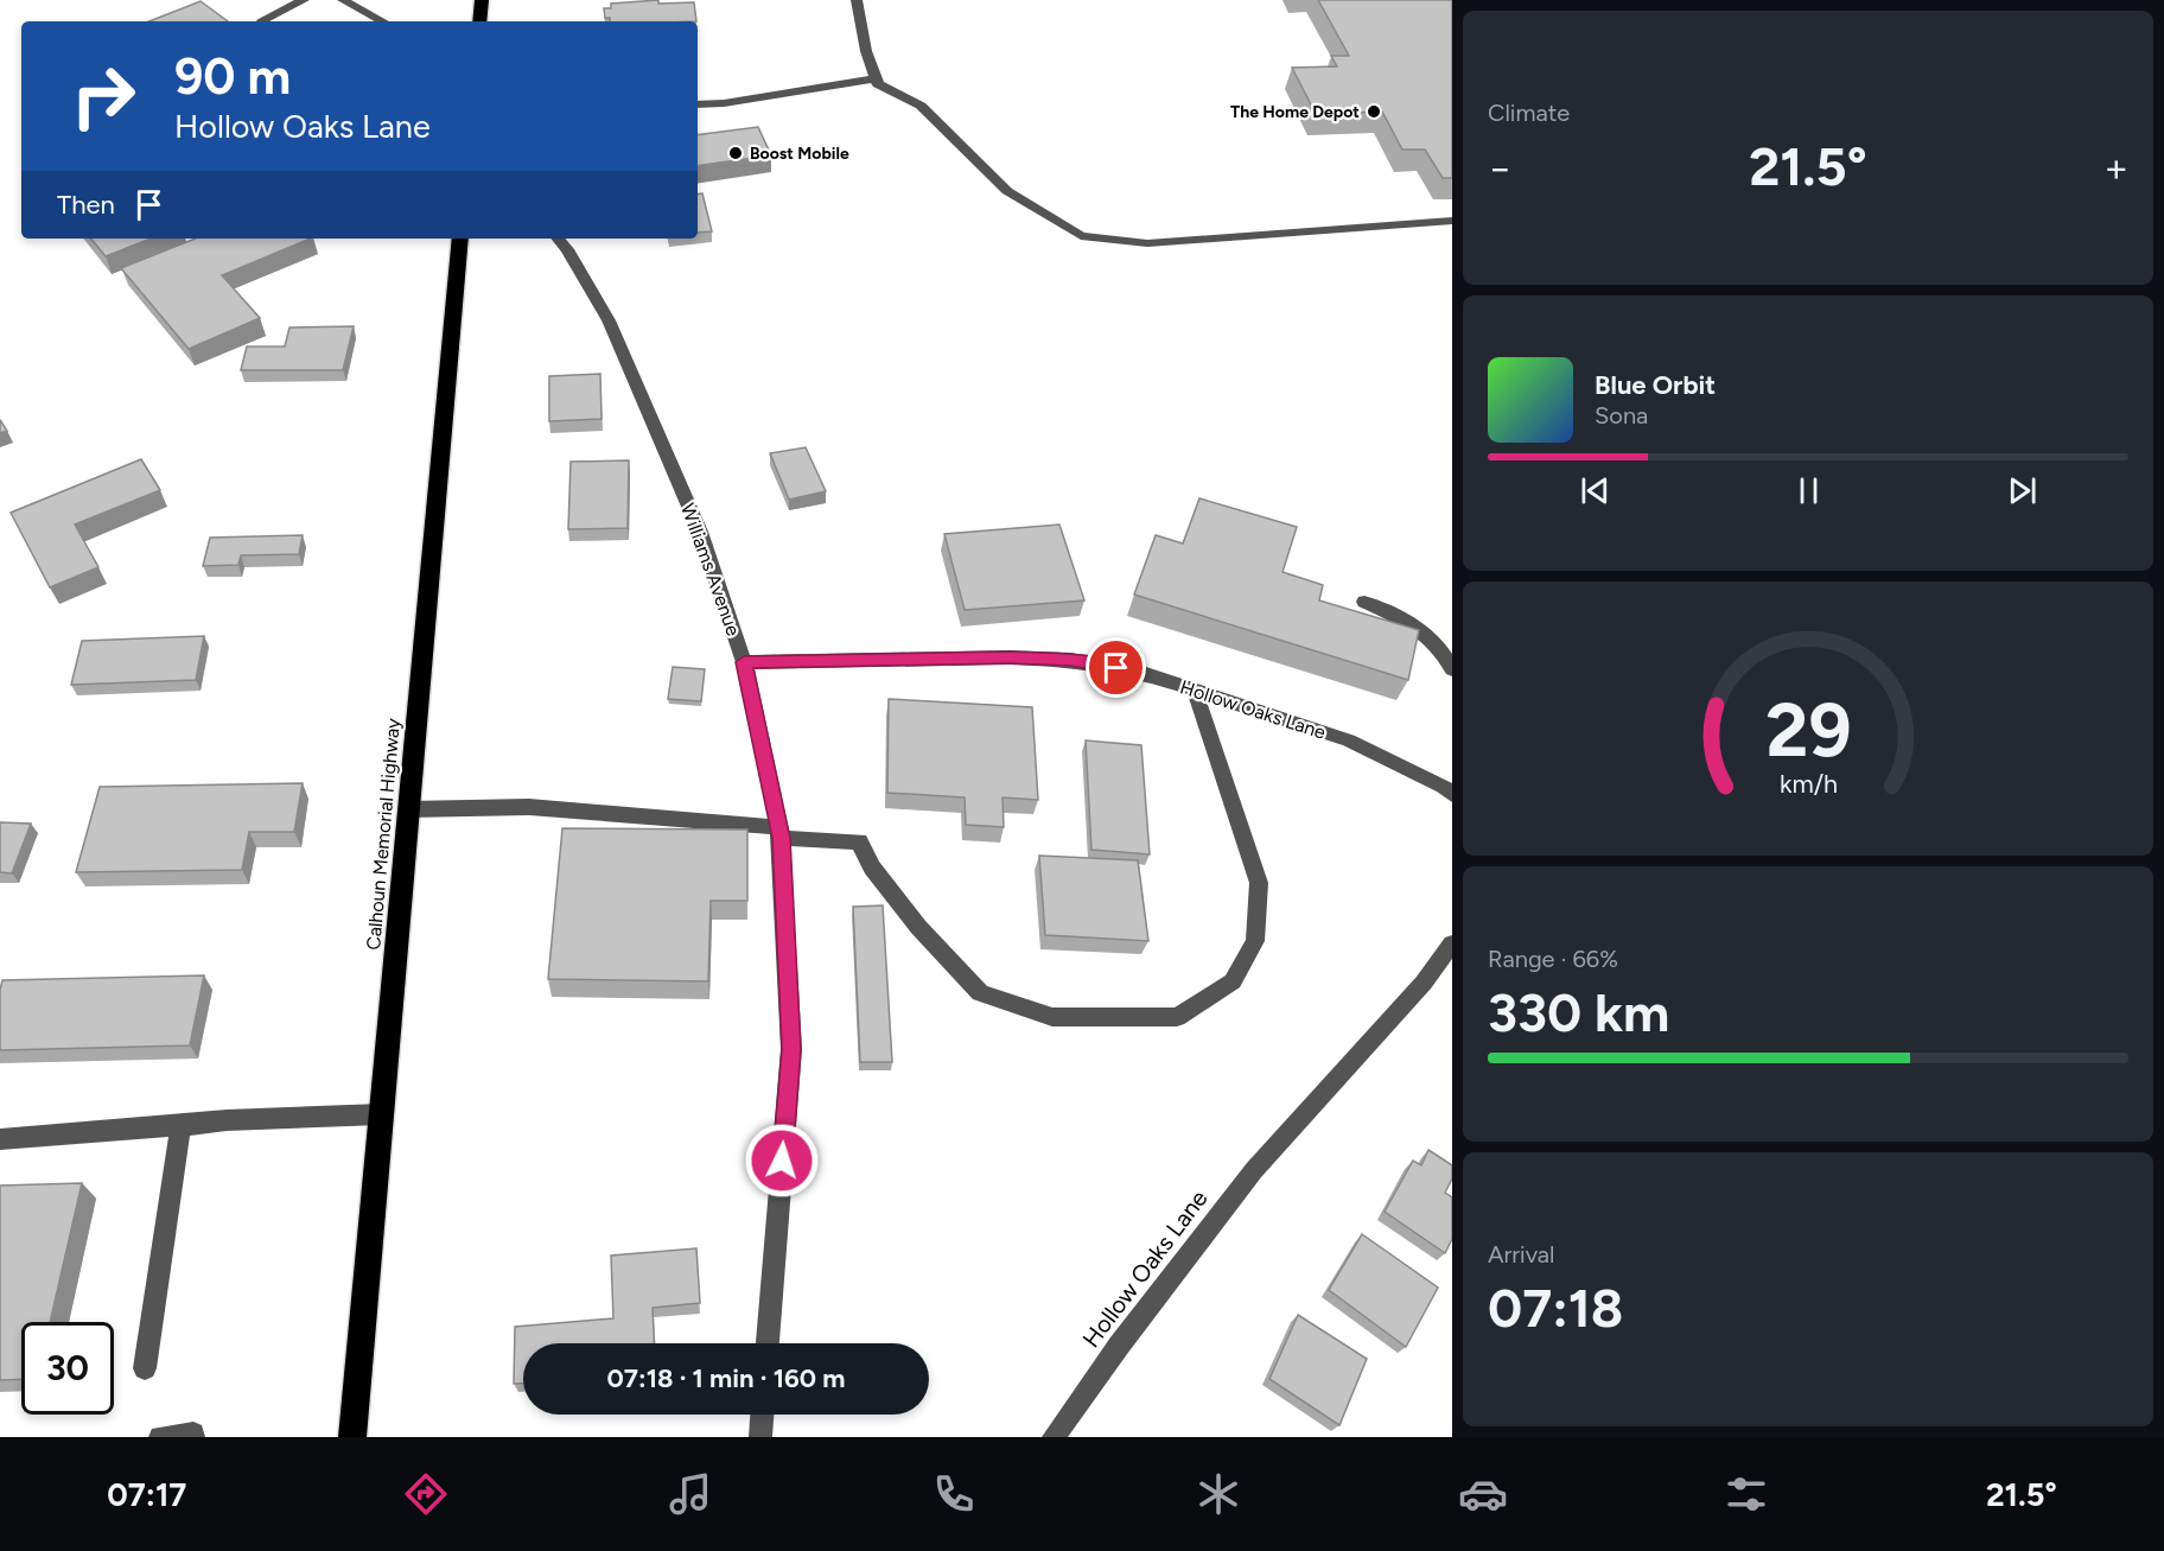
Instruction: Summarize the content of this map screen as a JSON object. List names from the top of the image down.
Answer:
{
  "streets": {
    "highway": ["Calhoun Memorial Highway"],
    "street": ["Williams Avenue", "Hollow Oaks Lane"]
  },
  "crossings": [
    ["Williams Avenue", "Hollow Oaks Lane"]
  ],
  "places": ["The Home Depot", "Boost Mobile"],
  "page": {
    "tile": [
      "Climate",
      ["Range · 66%", "330 km"],
      ["Arrival", "07:18"]
    ],
    "turn": ["90 m", "Hollow Oaks Lane"],
    "heat": ["−", "21.5°", "+"],
    "then": "Then",
    "song": ["Blue Orbit", "Sona"],
    "limit": "30",
    "trip": "07:18 · 1 min · 160 m",
    "tabs": ["07:17", "21.5°"],
    "gauge": ["29", "km/h"]
  }
}
